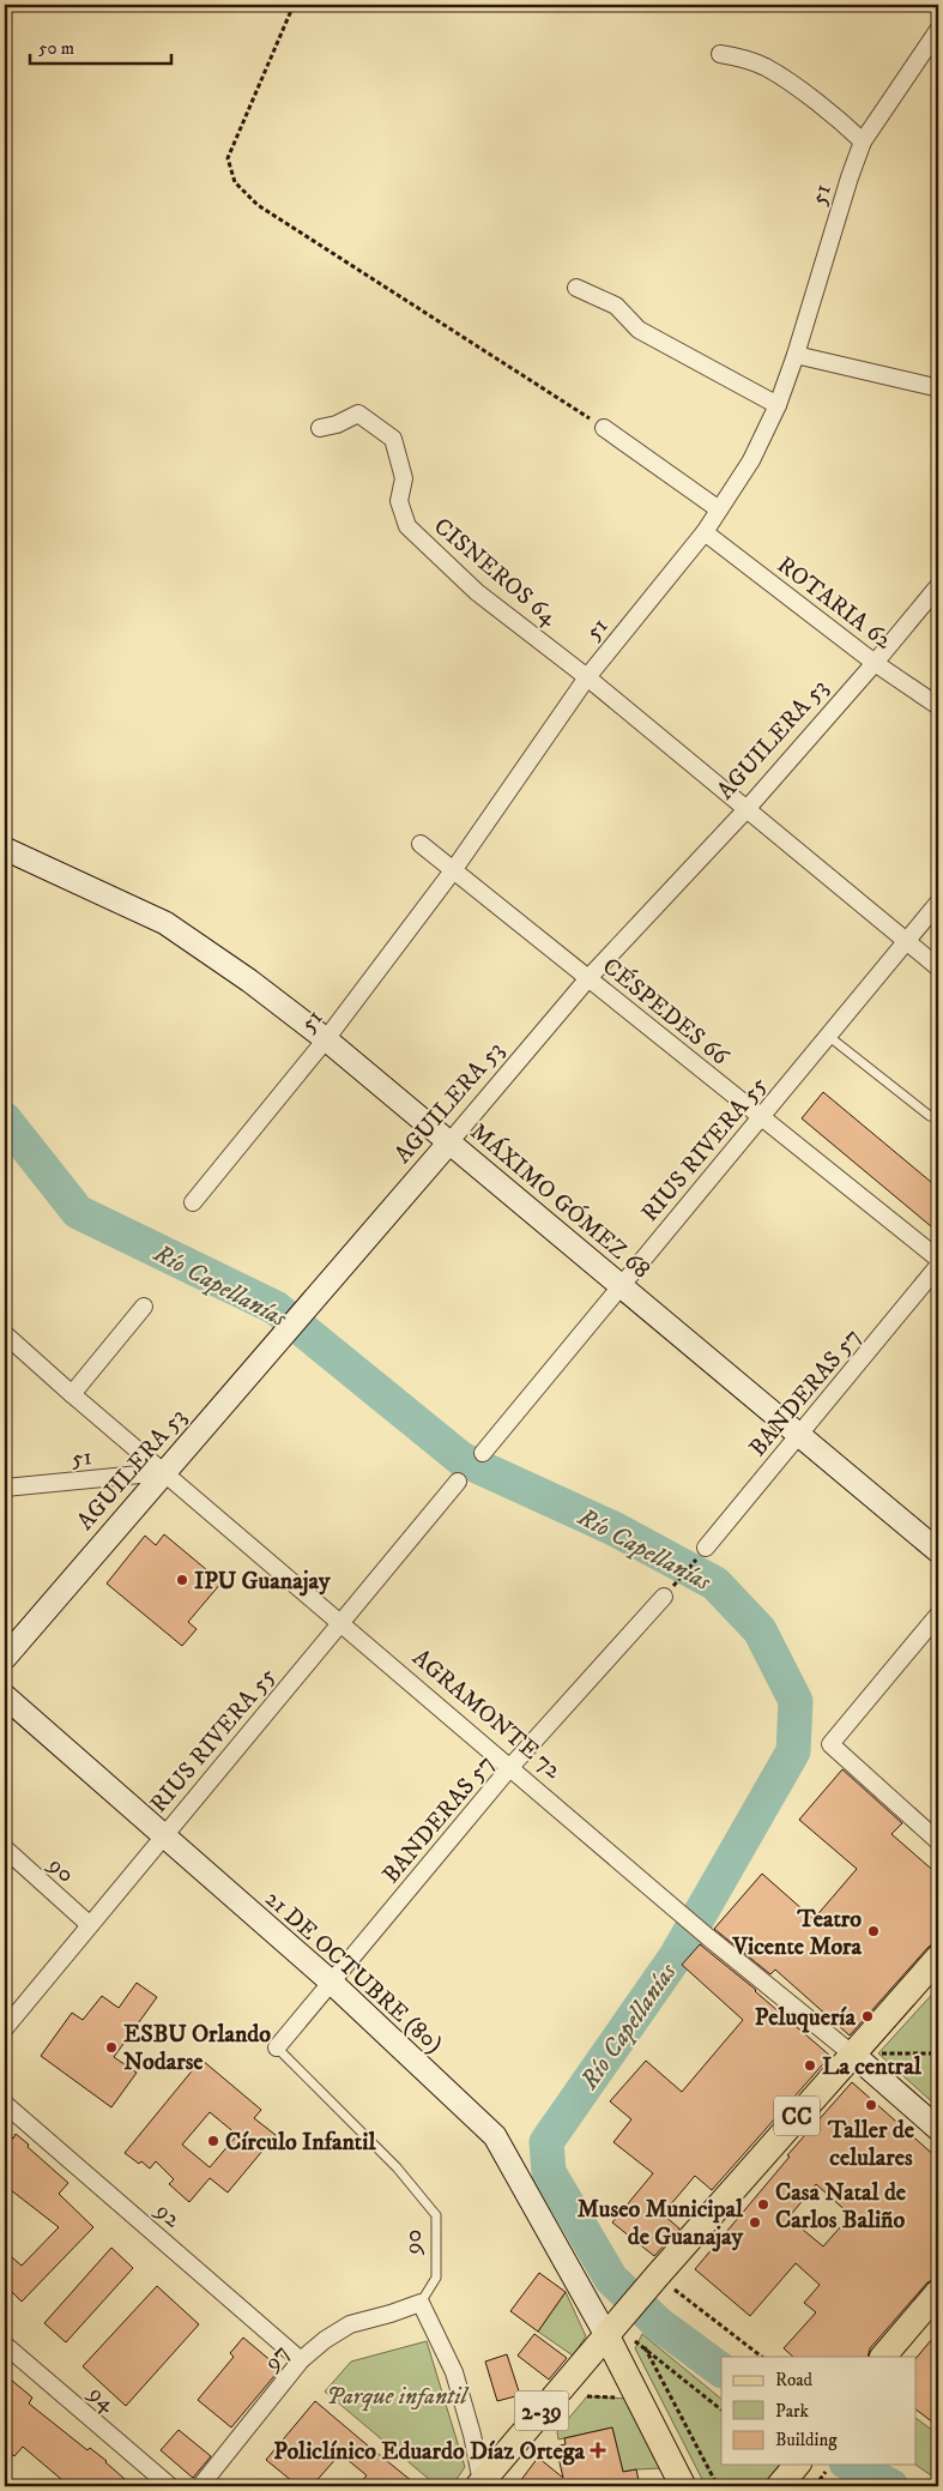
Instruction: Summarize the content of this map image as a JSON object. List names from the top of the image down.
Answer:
{
  "streets": {
    "main road": ["CC", "2-39"],
    "street": [
      "51",
      "CISNEROS 64",
      "ROTARIA 62",
      "AGUILERA 53",
      "CÉSPEDES 66",
      "RIUS RIVERA 55",
      "MÁXIMO GÓMEZ 68",
      "BANDERAS 57",
      "AGRAMONTE 72",
      "90",
      "21 DE OCTUBRE (80)",
      "92",
      "97",
      "94"
    ]
  },
  "crossings": [
    ["51", "CISNEROS 64"],
    ["51", "ROTARIA 62"],
    ["51", "AGUILERA 53"],
    ["51", "CÉSPEDES 66"],
    ["51", "MÁXIMO GÓMEZ 68"],
    ["51", "AGRAMONTE 72"],
    ["CISNEROS 64", "AGUILERA 53"],
    ["CISNEROS 64", "RIUS RIVERA 55"],
    ["ROTARIA 62", "AGUILERA 53"],
    ["AGUILERA 53", "CÉSPEDES 66"],
    ["AGUILERA 53", "MÁXIMO GÓMEZ 68"],
    ["AGUILERA 53", "AGRAMONTE 72"],
    ["CÉSPEDES 66", "RIUS RIVERA 55"],
    ["RIUS RIVERA 55", "MÁXIMO GÓMEZ 68"],
    ["RIUS RIVERA 55", "AGRAMONTE 72"],
    ["RIUS RIVERA 55", "90"],
    ["RIUS RIVERA 55", "21 DE OCTUBRE (80)"],
    ["MÁXIMO GÓMEZ 68", "BANDERAS 57"],
    ["BANDERAS 57", "AGRAMONTE 72"],
    ["BANDERAS 57", "90"],
    ["BANDERAS 57", "21 DE OCTUBRE (80)"],
    ["AGRAMONTE 72", "CC"],
    ["90", "97"],
    ["21 DE OCTUBRE (80)", "CC"],
    ["21 DE OCTUBRE (80)", "2-39"],
    ["CC", "2-39"],
    ["92", "97"]
  ],
  "water": ["Río Capellanías"],
  "parks": ["Parque infantil"],
  "places": {
    "other": [
      "IPU Guanajay",
      "Teatro Vicente Mora",
      "Peluquería",
      "ESBU Orlando Nodarse",
      "La central",
      "Taller de celulares",
      "Círculo Infantil",
      "Casa Natal de Carlos Baliño",
      "Museo Municipal de Guanajay"
    ],
    "health": ["Policlínico Eduardo Díaz Ortega"]
  },
  "legend": ["Road", "Park", "Building"],
  "scale_bar": "50 m"
}
